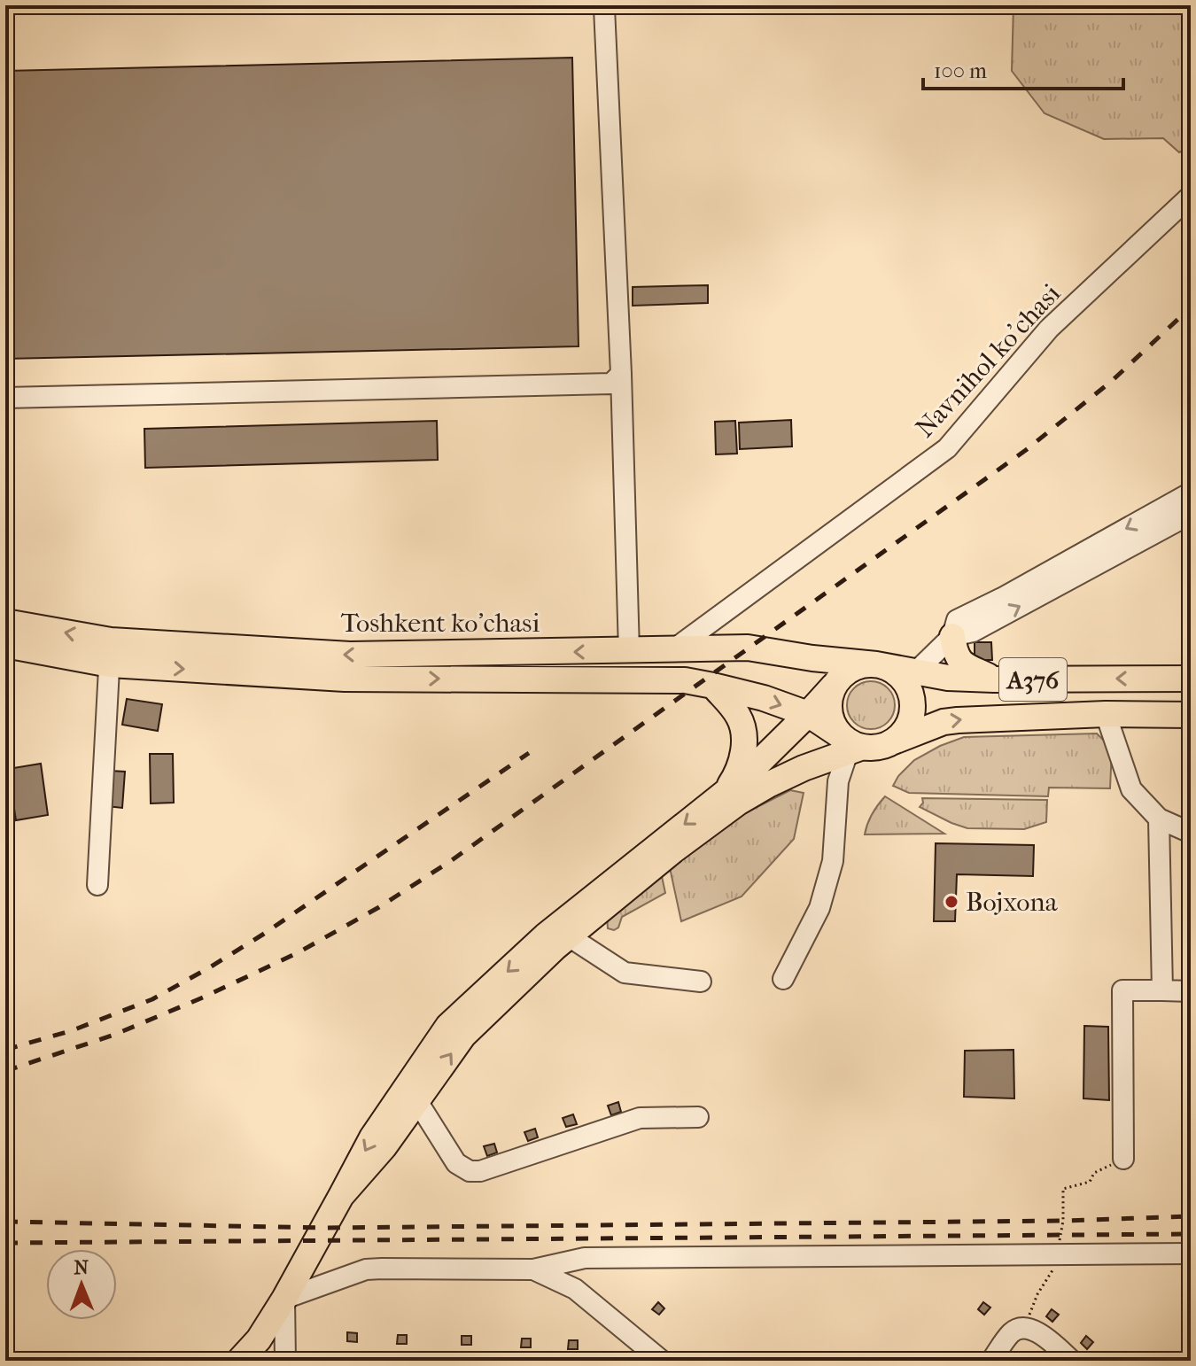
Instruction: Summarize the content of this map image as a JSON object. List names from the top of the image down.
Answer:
{
  "streets": {
    "main road": ["Toshkent ko'chasi", "A376"],
    "street": ["Navnihol ko'chasi"]
  },
  "crossings": [
    ["Navnihol ko'chasi", "Toshkent ko'chasi"],
    ["Toshkent ko'chasi", "A376"]
  ],
  "places": ["Bojxona"],
  "scale_bar": "100 m",
  "north": "top"
}
